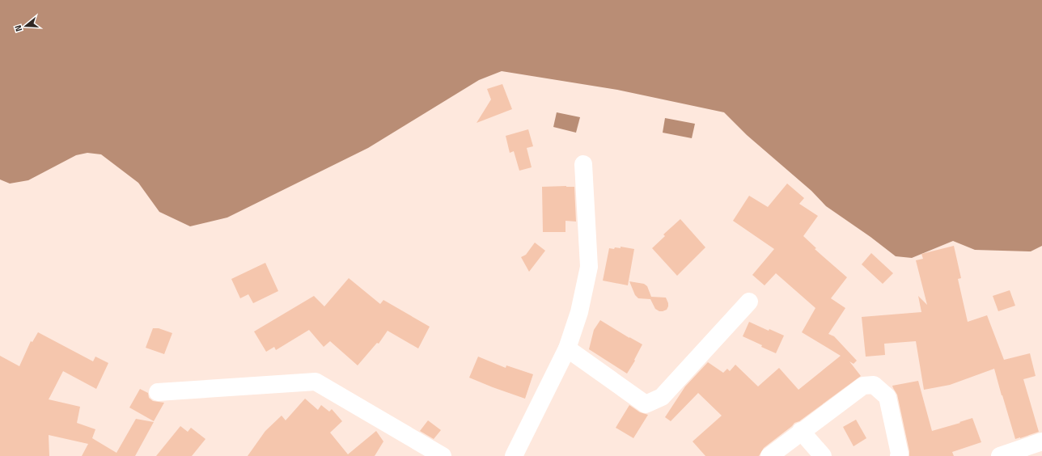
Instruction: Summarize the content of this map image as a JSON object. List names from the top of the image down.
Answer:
{
  "north": "left"
}
